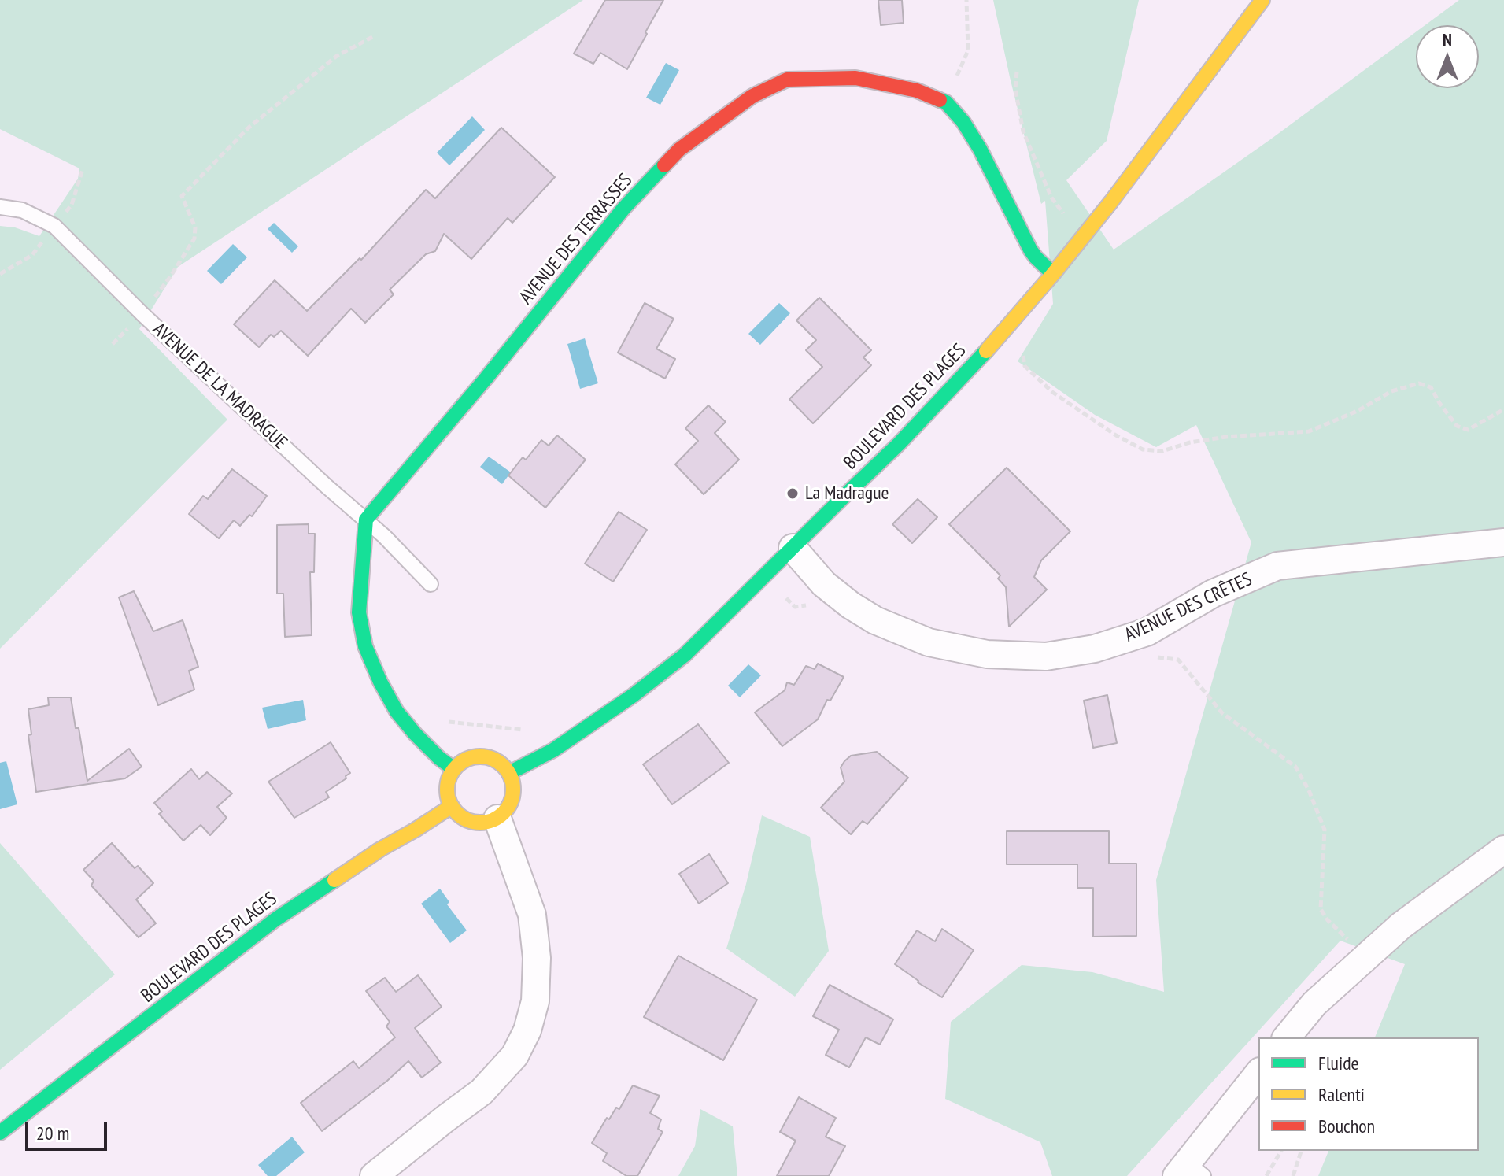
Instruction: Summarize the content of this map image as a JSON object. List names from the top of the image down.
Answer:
{
  "streets": {
    "main road": ["AVENUE DES TERRASSES", "BOULEVARD DES PLAGES"],
    "street": ["AVENUE DES CRÊTES"],
    "lane": ["AVENUE DE LA MADRAGUE"]
  },
  "crossings": [
    ["AVENUE DES TERRASSES", "AVENUE DE LA MADRAGUE"],
    ["AVENUE DES TERRASSES", "BOULEVARD DES PLAGES"],
    ["BOULEVARD DES PLAGES", "AVENUE DES CRÊTES"]
  ],
  "places": ["La Madrague"],
  "legend": ["Fluide", "Ralenti", "Bouchon"],
  "scale_bar": "20 m",
  "north": "top"
}
